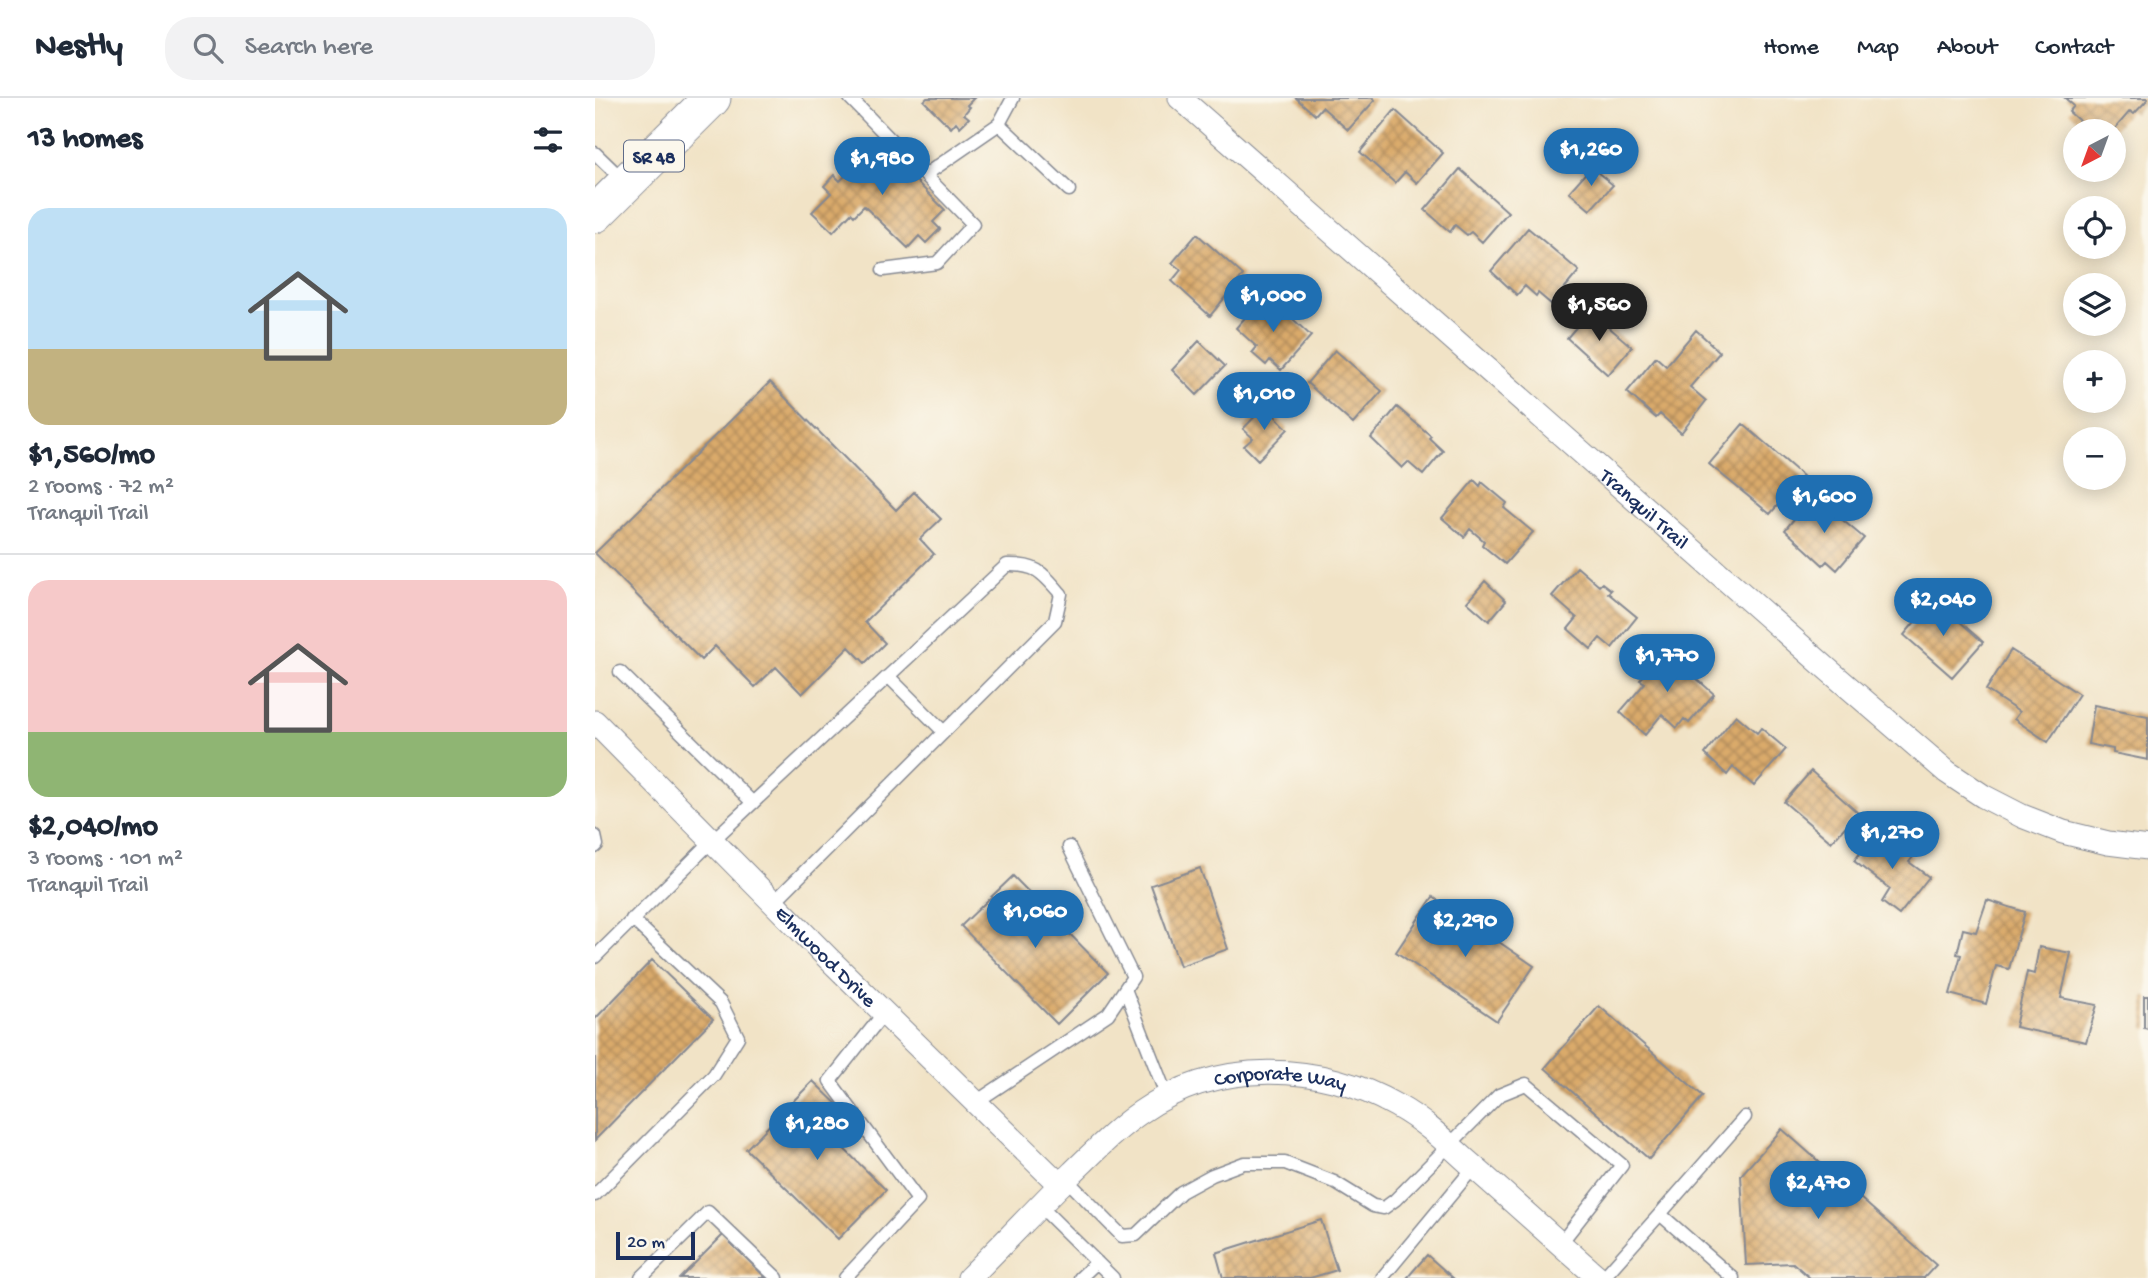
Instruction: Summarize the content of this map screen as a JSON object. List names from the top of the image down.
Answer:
{
  "streets": {
    "main road": ["SR 48"],
    "street": ["Tranquil Trail", "Elmwood Drive", "Corporate Way"]
  },
  "crossings": [
    ["Elmwood Drive", "Corporate Way"]
  ],
  "scale_bar": "20 m",
  "north": "bottom left",
  "page": {
    "header": "Nestly",
    "search": "Search here",
    "nav": [
      "Home",
      "Map",
      "About",
      "Contact"
    ],
    "heading": "13 homes",
    "map_buttons": ["+", "−"],
    "price": [
      "$1,260",
      "$1,980",
      "$1,000",
      "$1,560",
      "$1,010",
      "$1,600",
      "$2,040",
      "$1,770",
      "$1,270",
      "$1,060",
      "$2,290",
      "$1,280",
      "$2,470"
    ],
    "list": [
      {
        "name": "$1,560/mo",
        "note": "2 rooms · 72 m² · Tranquil Trail"
      },
      {
        "name": "$2,040/mo",
        "note": "3 rooms · 101 m² · Tranquil Trail"
      }
    ],
    "scale": "20 m"
  }
}
